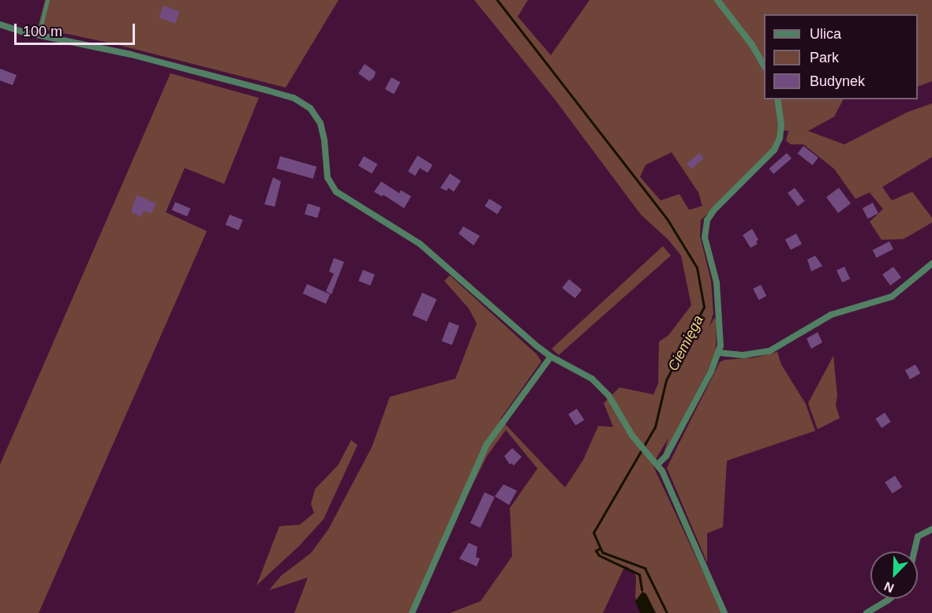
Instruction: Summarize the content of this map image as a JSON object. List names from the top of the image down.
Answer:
{
  "water": ["Ciemięga"],
  "legend": ["Ulica", "Park", "Budynek"],
  "scale_bar": "100 m",
  "north": "bottom left"
}
